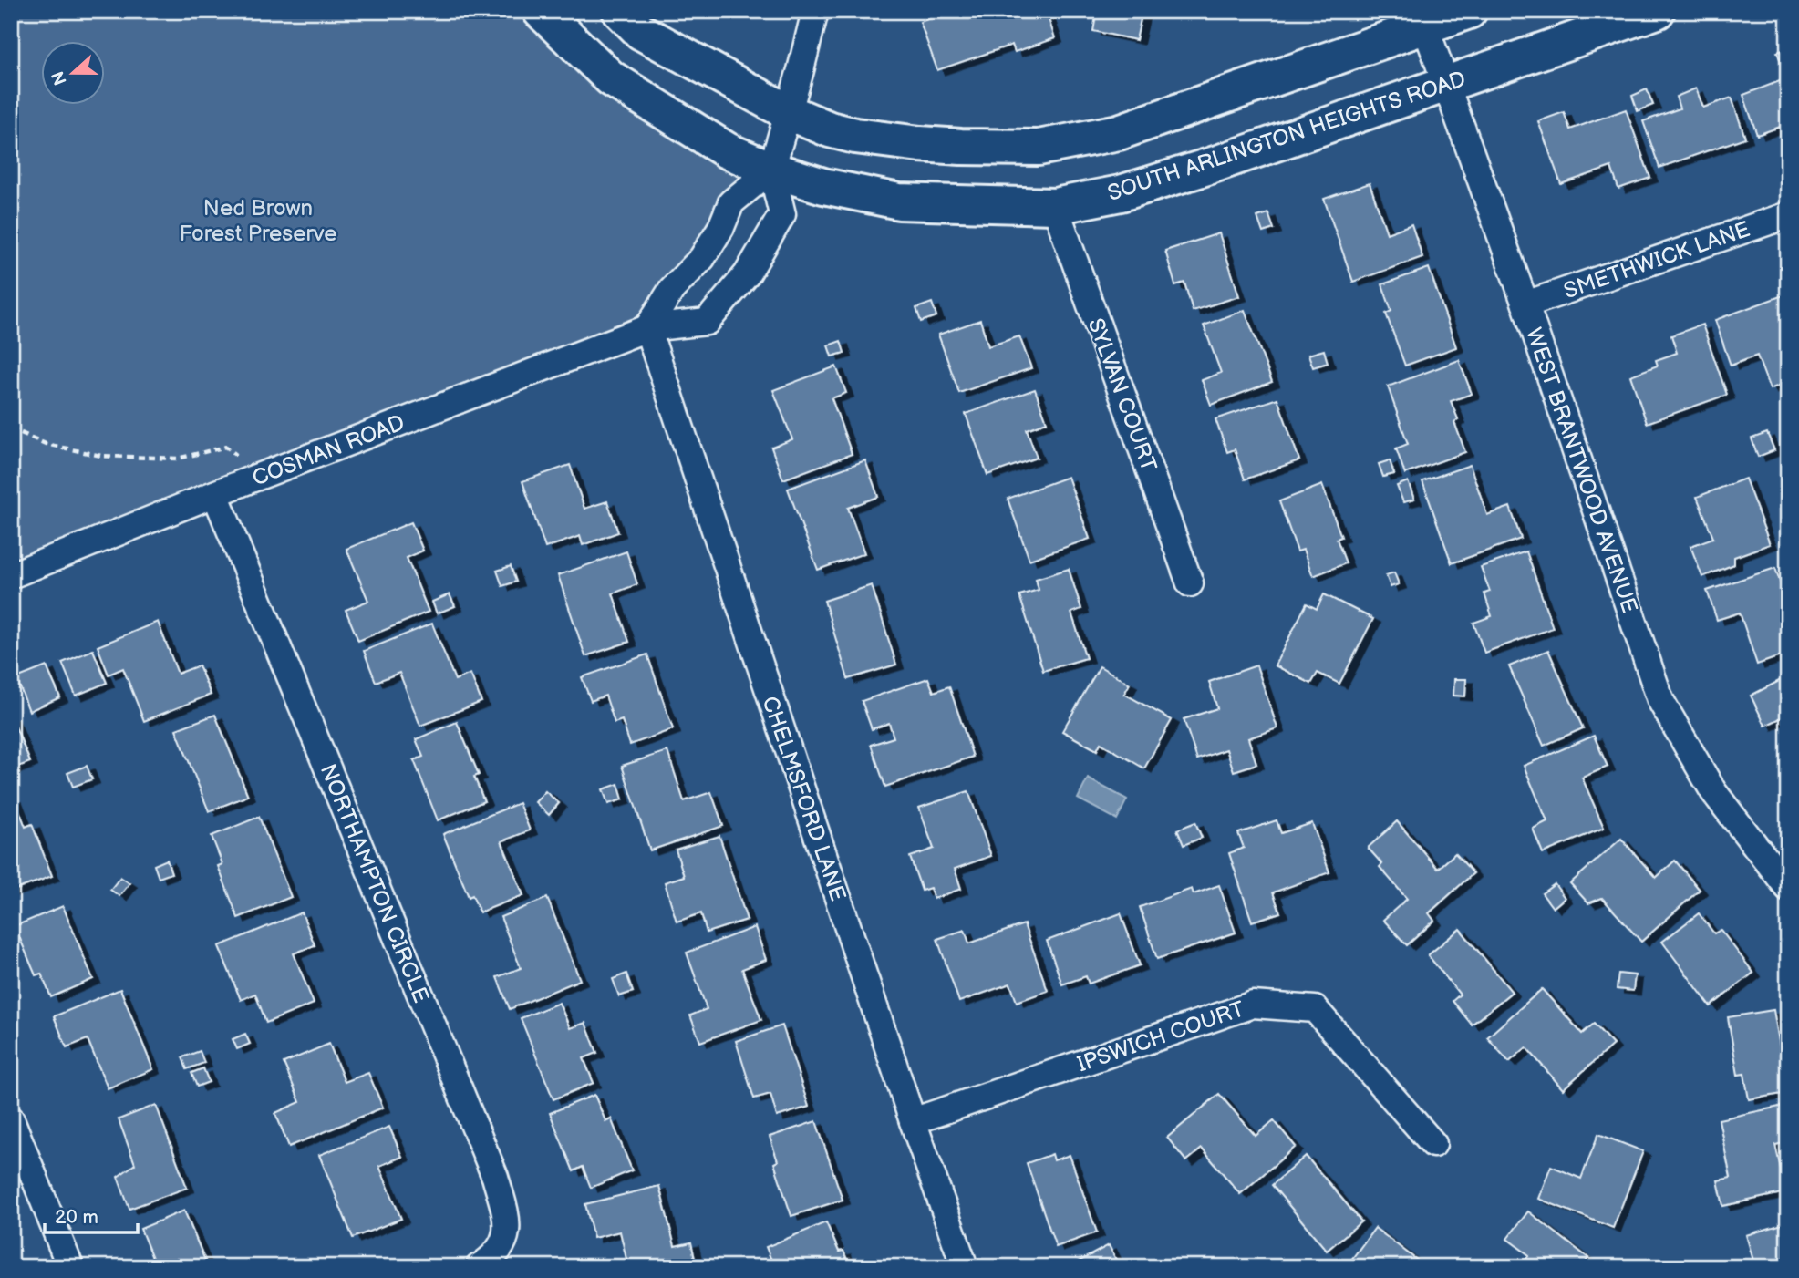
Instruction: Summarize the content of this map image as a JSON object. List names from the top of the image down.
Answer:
{
  "streets": {
    "main road": ["SOUTH ARLINGTON HEIGHTS ROAD"],
    "street": [
      "SMETHWICK LANE",
      "SYLVAN COURT",
      "COSMAN ROAD",
      "WEST BRANTWOOD AVENUE",
      "CHELMSFORD LANE",
      "NORTHAMPTON CIRCLE",
      "IPSWICH COURT"
    ]
  },
  "crossings": [
    ["SOUTH ARLINGTON HEIGHTS ROAD", "SYLVAN COURT"],
    ["SOUTH ARLINGTON HEIGHTS ROAD", "COSMAN ROAD"],
    ["SOUTH ARLINGTON HEIGHTS ROAD", "WEST BRANTWOOD AVENUE"],
    ["SMETHWICK LANE", "WEST BRANTWOOD AVENUE"],
    ["COSMAN ROAD", "CHELMSFORD LANE"],
    ["COSMAN ROAD", "NORTHAMPTON CIRCLE"],
    ["CHELMSFORD LANE", "IPSWICH COURT"]
  ],
  "parks": ["Ned Brown Forest Preserve"],
  "scale_bar": "20 m",
  "north": "left"
}
